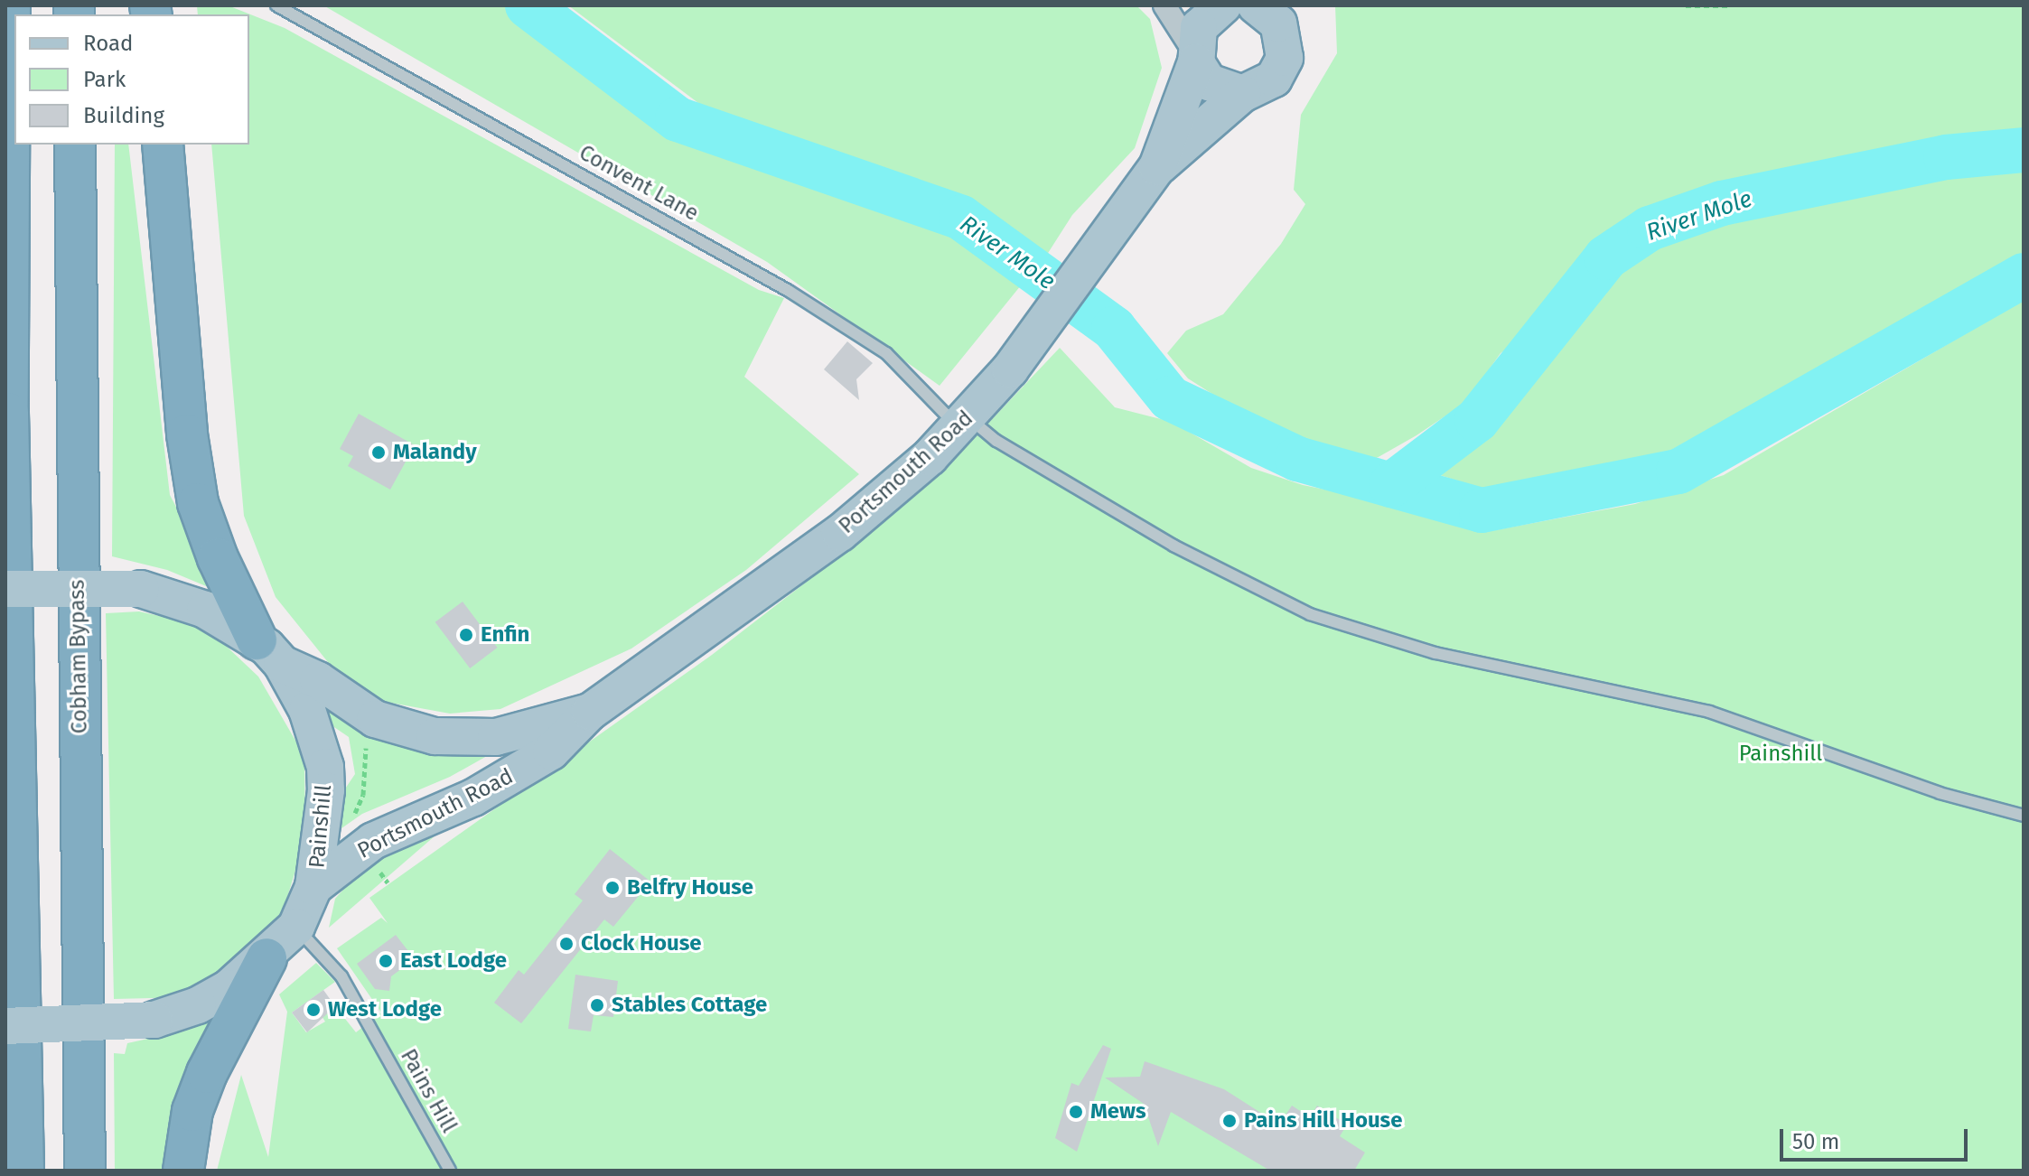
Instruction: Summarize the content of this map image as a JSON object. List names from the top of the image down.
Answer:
{
  "streets": {
    "highway": ["Cobham Bypass"],
    "main road": ["Portsmouth Road", "Painshill"],
    "lane": ["Convent Lane", "Pains Hill"]
  },
  "crossings": [
    ["Convent Lane", "Portsmouth Road"],
    ["Portsmouth Road", "Painshill"],
    ["Painshill", "Pains Hill"]
  ],
  "water": ["River Mole"],
  "parks": ["Painshill"],
  "places": [
    "Malandy",
    "Enfin",
    "Belfry House",
    "Clock House",
    "East Lodge",
    "Stables Cottage",
    "West Lodge",
    "Mews",
    "Pains Hill House"
  ],
  "legend": ["Road", "Park", "Building"],
  "scale_bar": "50 m"
}
